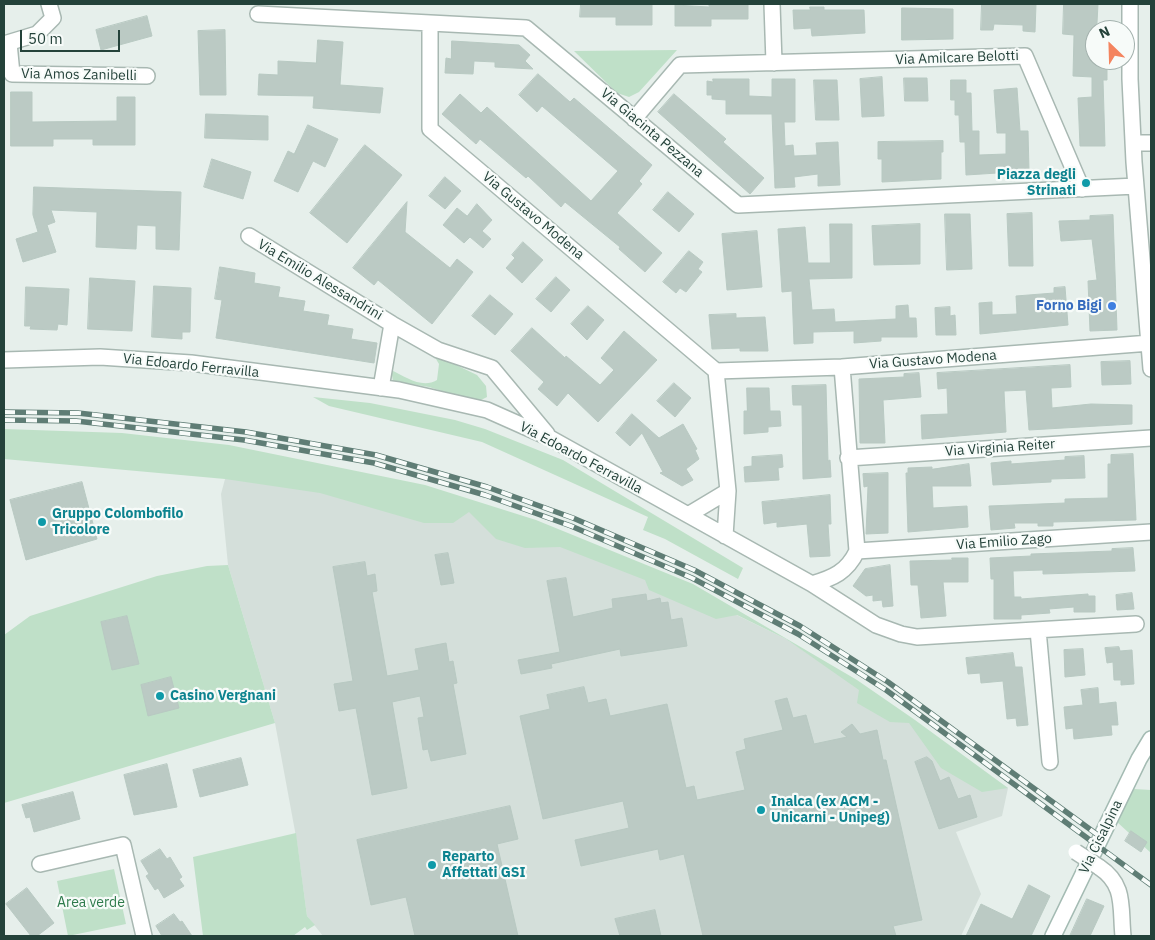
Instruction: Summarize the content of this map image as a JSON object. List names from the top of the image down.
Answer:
{
  "streets": {
    "street": [
      "Via Amilcare Belotti",
      "Via Amos Zanibelli",
      "Via Giacinta Pezzana",
      "Via Gustavo Modena",
      "Via Emilio Alessandrini",
      "Via Edoardo Ferravilla",
      "Via Virginia Reiter",
      "Via Emilio Zago",
      "Via Cisalpina"
    ]
  },
  "crossings": [
    ["Via Amilcare Belotti", "Via Giacinta Pezzana"],
    ["Via Giacinta Pezzana", "Via Gustavo Modena"],
    ["Via Emilio Alessandrini", "Via Edoardo Ferravilla"]
  ],
  "parks": ["Area verde"],
  "places": [
    "Piazza degli Strinati",
    "Forno Bigi",
    "Gruppo Colombofilo Tricolore",
    "Casino Vergnani",
    "Inalca (ex ACM - Unicarni - Unipeg)",
    "Reparto Affettati GSI"
  ],
  "scale_bar": "50 m",
  "north": "top left"
}
